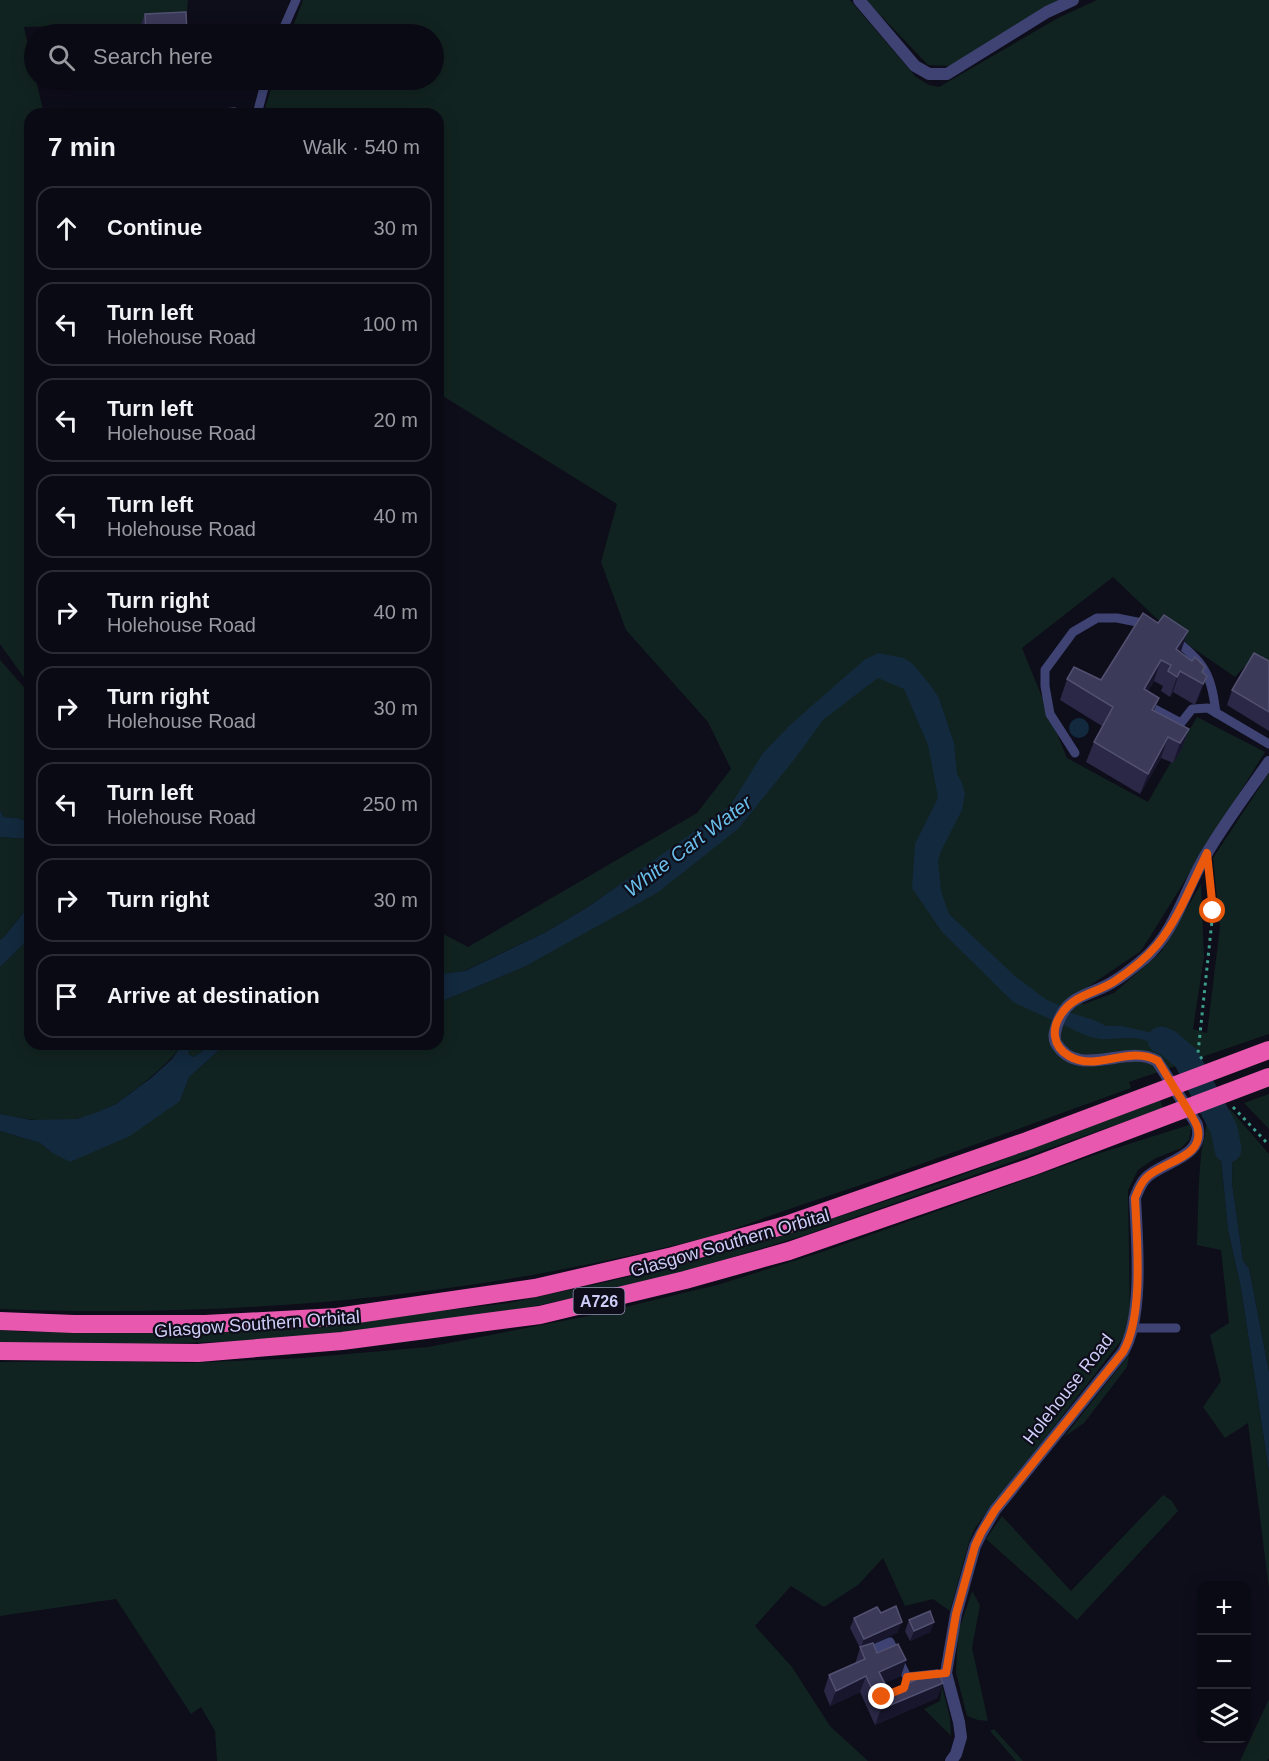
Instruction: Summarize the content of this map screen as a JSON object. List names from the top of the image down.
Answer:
{
  "streets": {
    "highway": ["Glasgow Southern Orbital", "A726"],
    "street": ["Holehouse Road"]
  },
  "water": ["White Cart Water"],
  "page": {
    "search": "Search here",
    "heading": ["7 min", "Walk · 540 m"],
    "list": [
      ["Continue", "30 m"],
      ["Turn left", "Holehouse Road", "100 m"],
      ["Turn left", "Holehouse Road", "20 m"],
      ["Turn left", "Holehouse Road", "40 m"],
      ["Turn right", "Holehouse Road", "40 m"],
      ["Turn right", "Holehouse Road", "30 m"],
      ["Turn left", "Holehouse Road", "250 m"],
      ["Turn right", "30 m"],
      "Arrive at destination"
    ],
    "map_buttons": ["+", "−"]
  }
}
